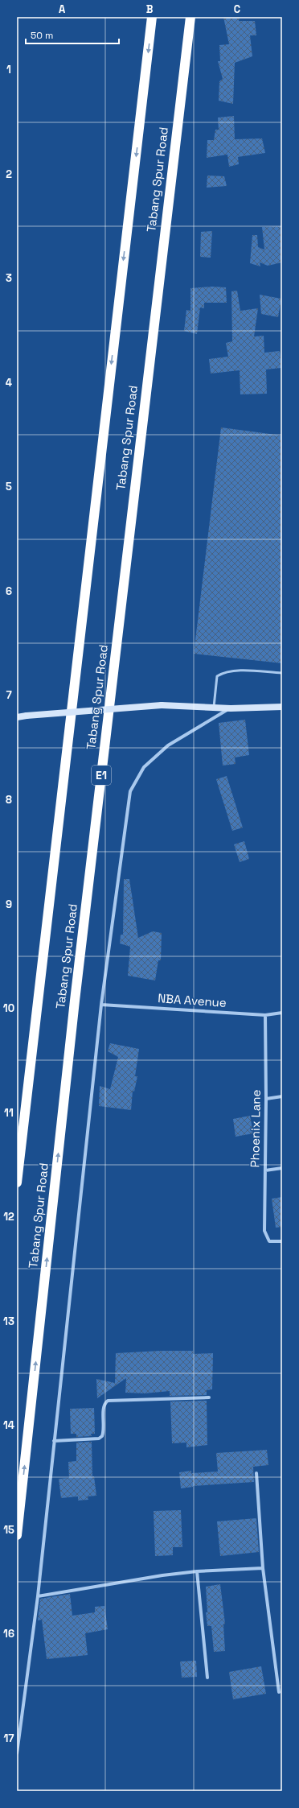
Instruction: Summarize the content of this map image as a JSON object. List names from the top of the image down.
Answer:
{
  "streets": {
    "highway": ["Tabang Spur Road", "E1"],
    "street": ["NBA Avenue", "Phoenix Lane"]
  },
  "crossings": [
    ["NBA Avenue", "Phoenix Lane"]
  ],
  "scale_bar": "50 m",
  "grid": {
    "columns": ["A", "B", "C"],
    "rows": [
      "1",
      "2",
      "3",
      "4",
      "5",
      "6",
      "7",
      "8",
      "9",
      "10",
      "11",
      "12",
      "13",
      "14",
      "15",
      "16",
      "17"
    ]
  }
}
